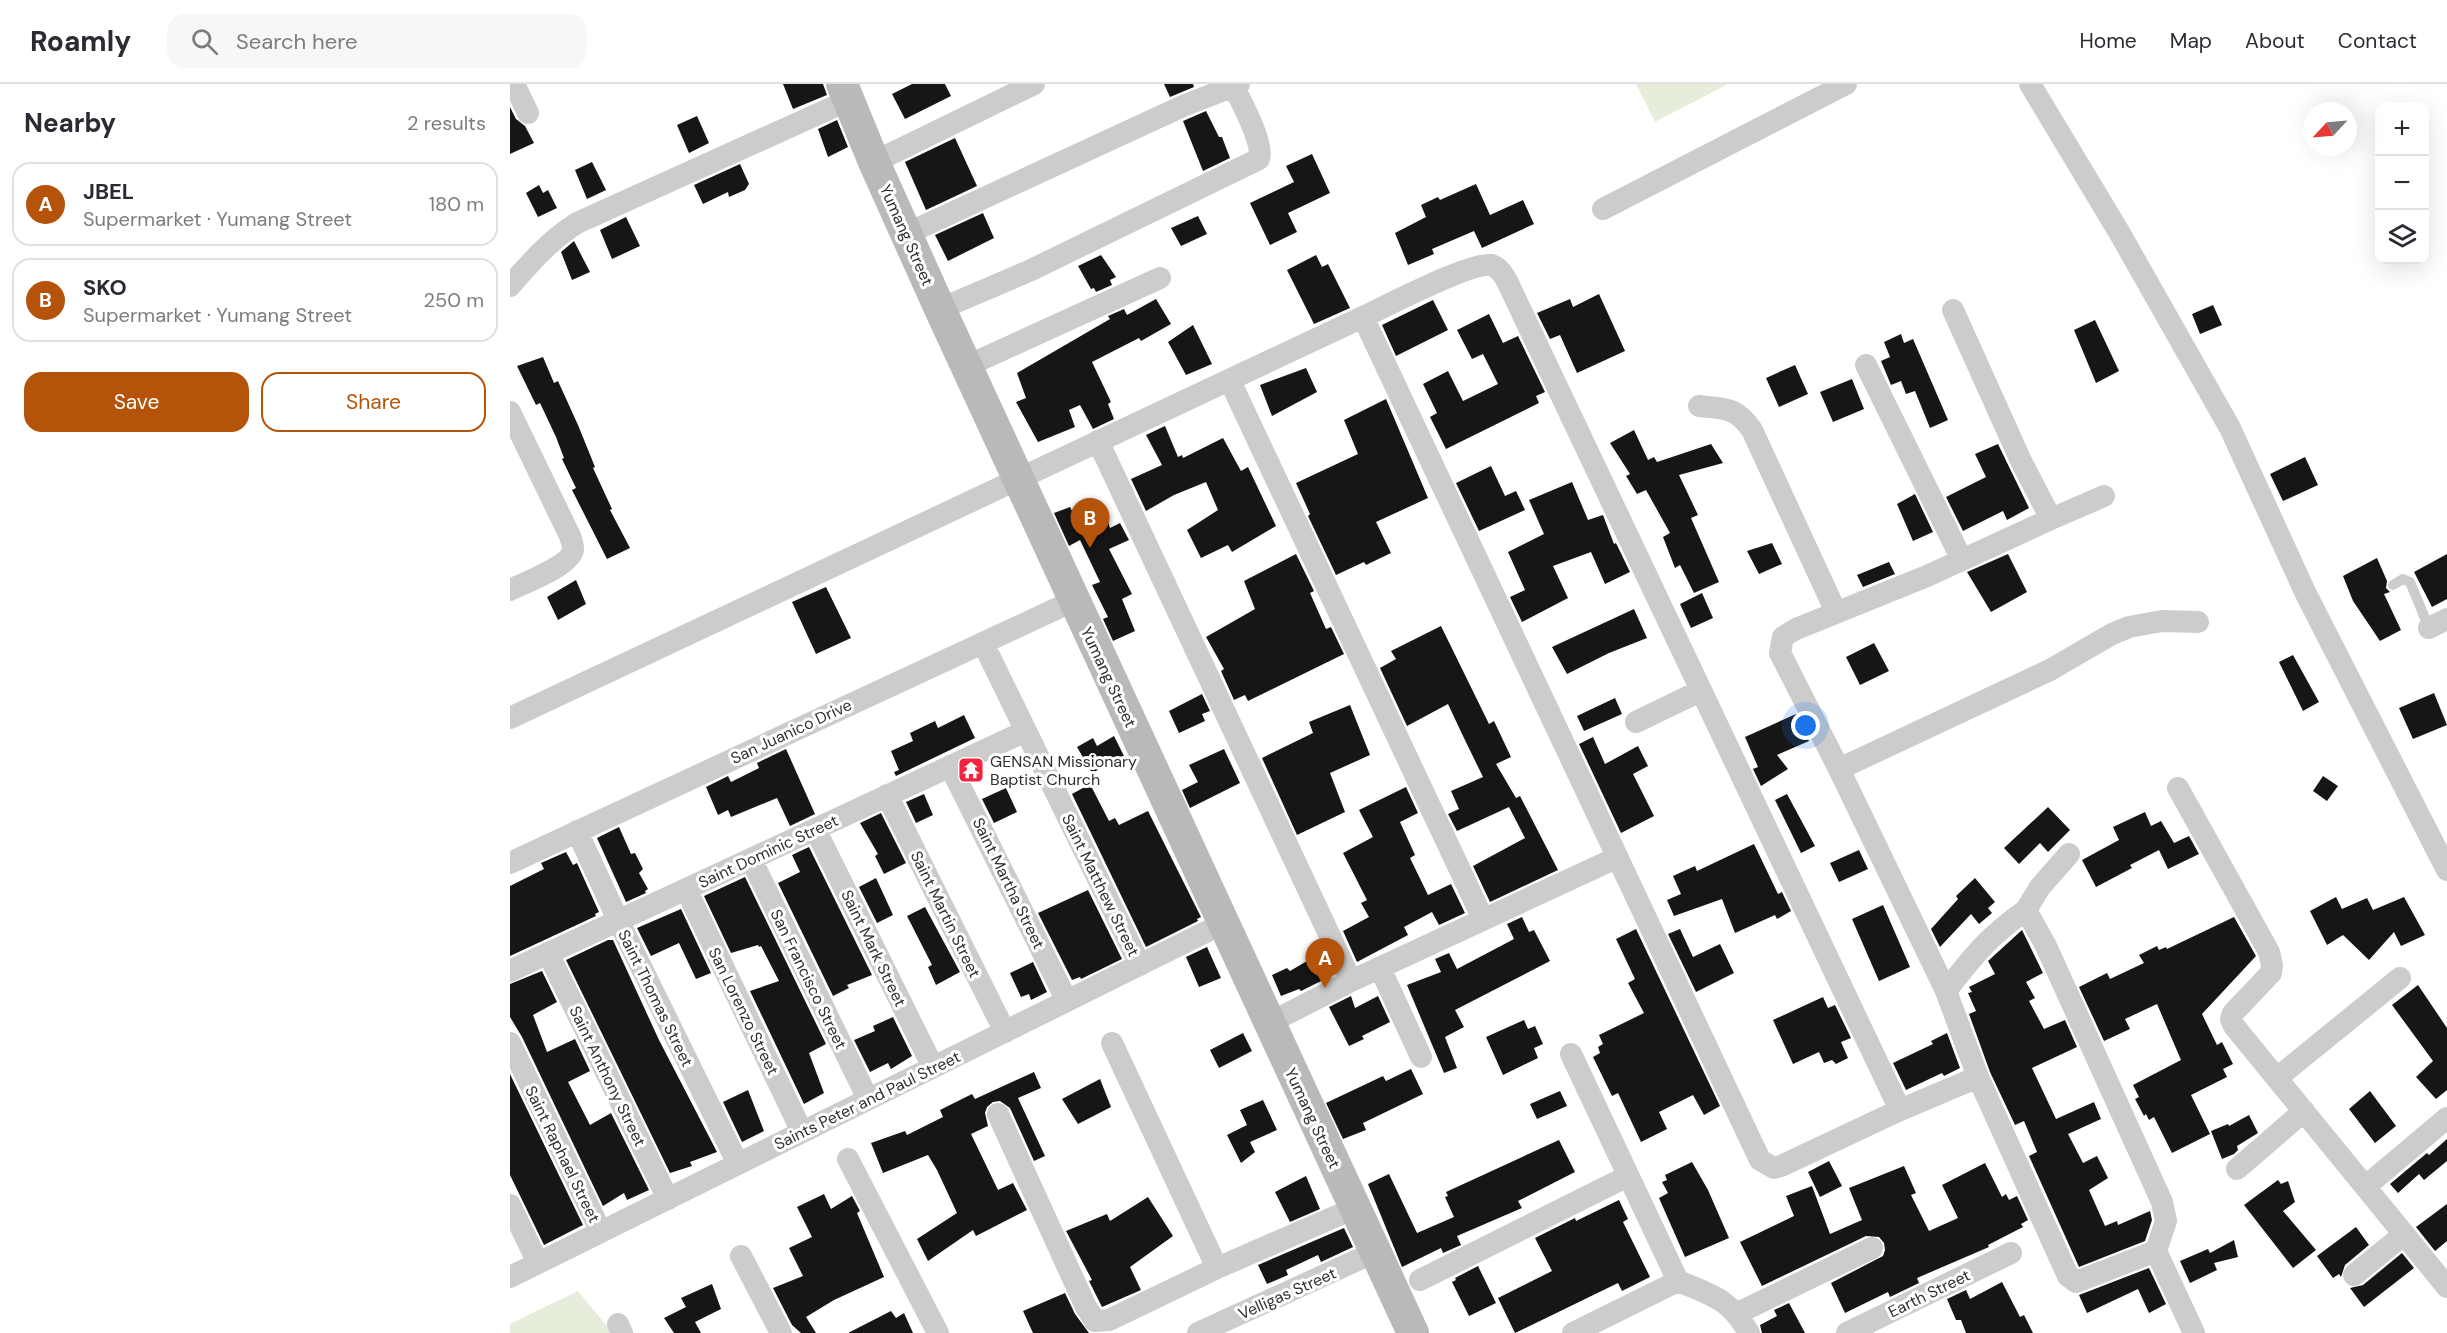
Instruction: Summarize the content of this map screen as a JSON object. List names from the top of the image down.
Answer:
{
  "streets": {
    "main road": ["Yumang Street"],
    "street": [
      "San Juanico Drive",
      "Saint Dominic Street",
      "Saint Martha Street",
      "Saint Matthew Street",
      "Saint Martin Street",
      "Saint Mark Street",
      "San Francisco Street",
      "Saint Thomas Street",
      "San Lorenzo Street",
      "Saint Anthony Street",
      "Saints Peter and Paul Street",
      "Saint Raphael Street",
      "Velligas Street",
      "Earth Street"
    ]
  },
  "crossings": [
    ["Yumang Street", "San Juanico Drive"],
    ["Yumang Street", "Saints Peter and Paul Street"],
    ["Yumang Street", "Velligas Street"],
    ["San Juanico Drive", "Saint Matthew Street"],
    ["San Juanico Drive", "Saint Thomas Street"],
    ["Saint Dominic Street", "Saint Martha Street"],
    ["Saint Dominic Street", "Saint Matthew Street"],
    ["Saint Dominic Street", "Saint Martin Street"],
    ["Saint Dominic Street", "Saint Mark Street"],
    ["Saint Dominic Street", "San Francisco Street"],
    ["Saint Dominic Street", "Saint Thomas Street"],
    ["Saint Dominic Street", "San Lorenzo Street"],
    ["Saint Dominic Street", "Saint Anthony Street"],
    ["Saint Martha Street", "Saints Peter and Paul Street"],
    ["Saint Matthew Street", "Saints Peter and Paul Street"],
    ["Saint Martin Street", "Saints Peter and Paul Street"],
    ["Saint Mark Street", "Saints Peter and Paul Street"],
    ["San Francisco Street", "Saints Peter and Paul Street"],
    ["Saint Thomas Street", "Saints Peter and Paul Street"],
    ["San Lorenzo Street", "Saints Peter and Paul Street"],
    ["Saint Anthony Street", "Saints Peter and Paul Street"],
    ["Saints Peter and Paul Street", "Saint Raphael Street"]
  ],
  "places": {
    "temple": ["GENSAN Missionary Baptist Church"]
  },
  "north": "bottom left",
  "page": {
    "header": "Roamly",
    "search": "Search here",
    "nav": [
      "Home",
      "Map",
      "About",
      "Contact"
    ],
    "heading": ["Nearby", "2 results"],
    "map_buttons": ["+", "−"],
    "list": [
      {
        "mark": "A",
        "name": "JBEL",
        "note": "Supermarket · Yumang Street",
        "value": "180 m"
      },
      {
        "mark": "B",
        "name": "SKO",
        "note": "Supermarket · Yumang Street",
        "value": "250 m"
      }
    ],
    "buttons": ["Save", "Share"],
    "pins": ["B", "A"]
  }
}
